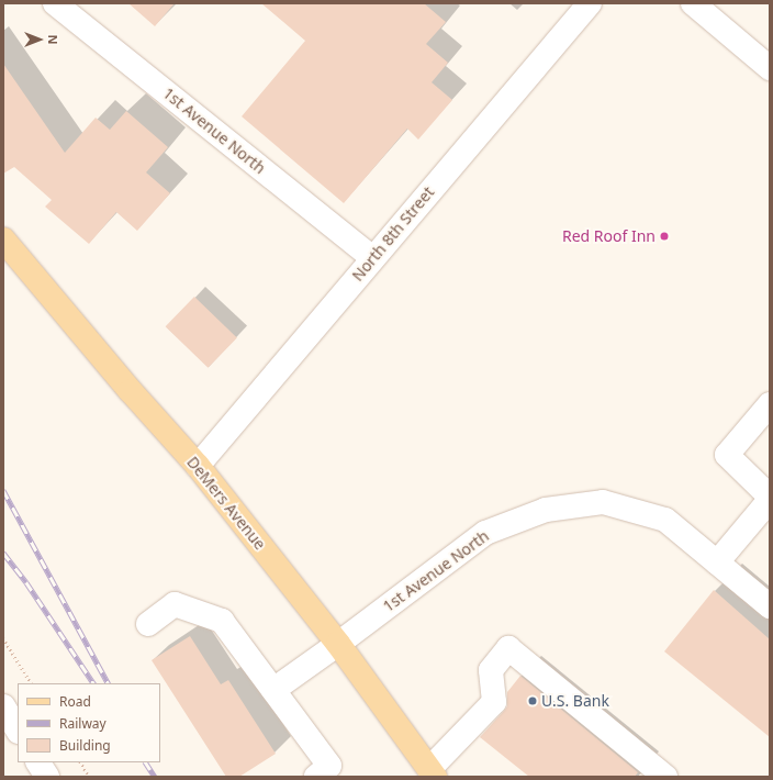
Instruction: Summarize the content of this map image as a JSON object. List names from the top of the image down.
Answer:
{
  "streets": {
    "main road": ["DeMers Avenue"],
    "street": ["1st Avenue North", "North 8th Street"]
  },
  "crossings": [
    ["1st Avenue North", "North 8th Street"],
    ["1st Avenue North", "DeMers Avenue"],
    ["North 8th Street", "DeMers Avenue"]
  ],
  "places": ["Red Roof Inn", "U.S. Bank"],
  "legend": ["Road", "Railway", "Building"],
  "north": "right"
}
